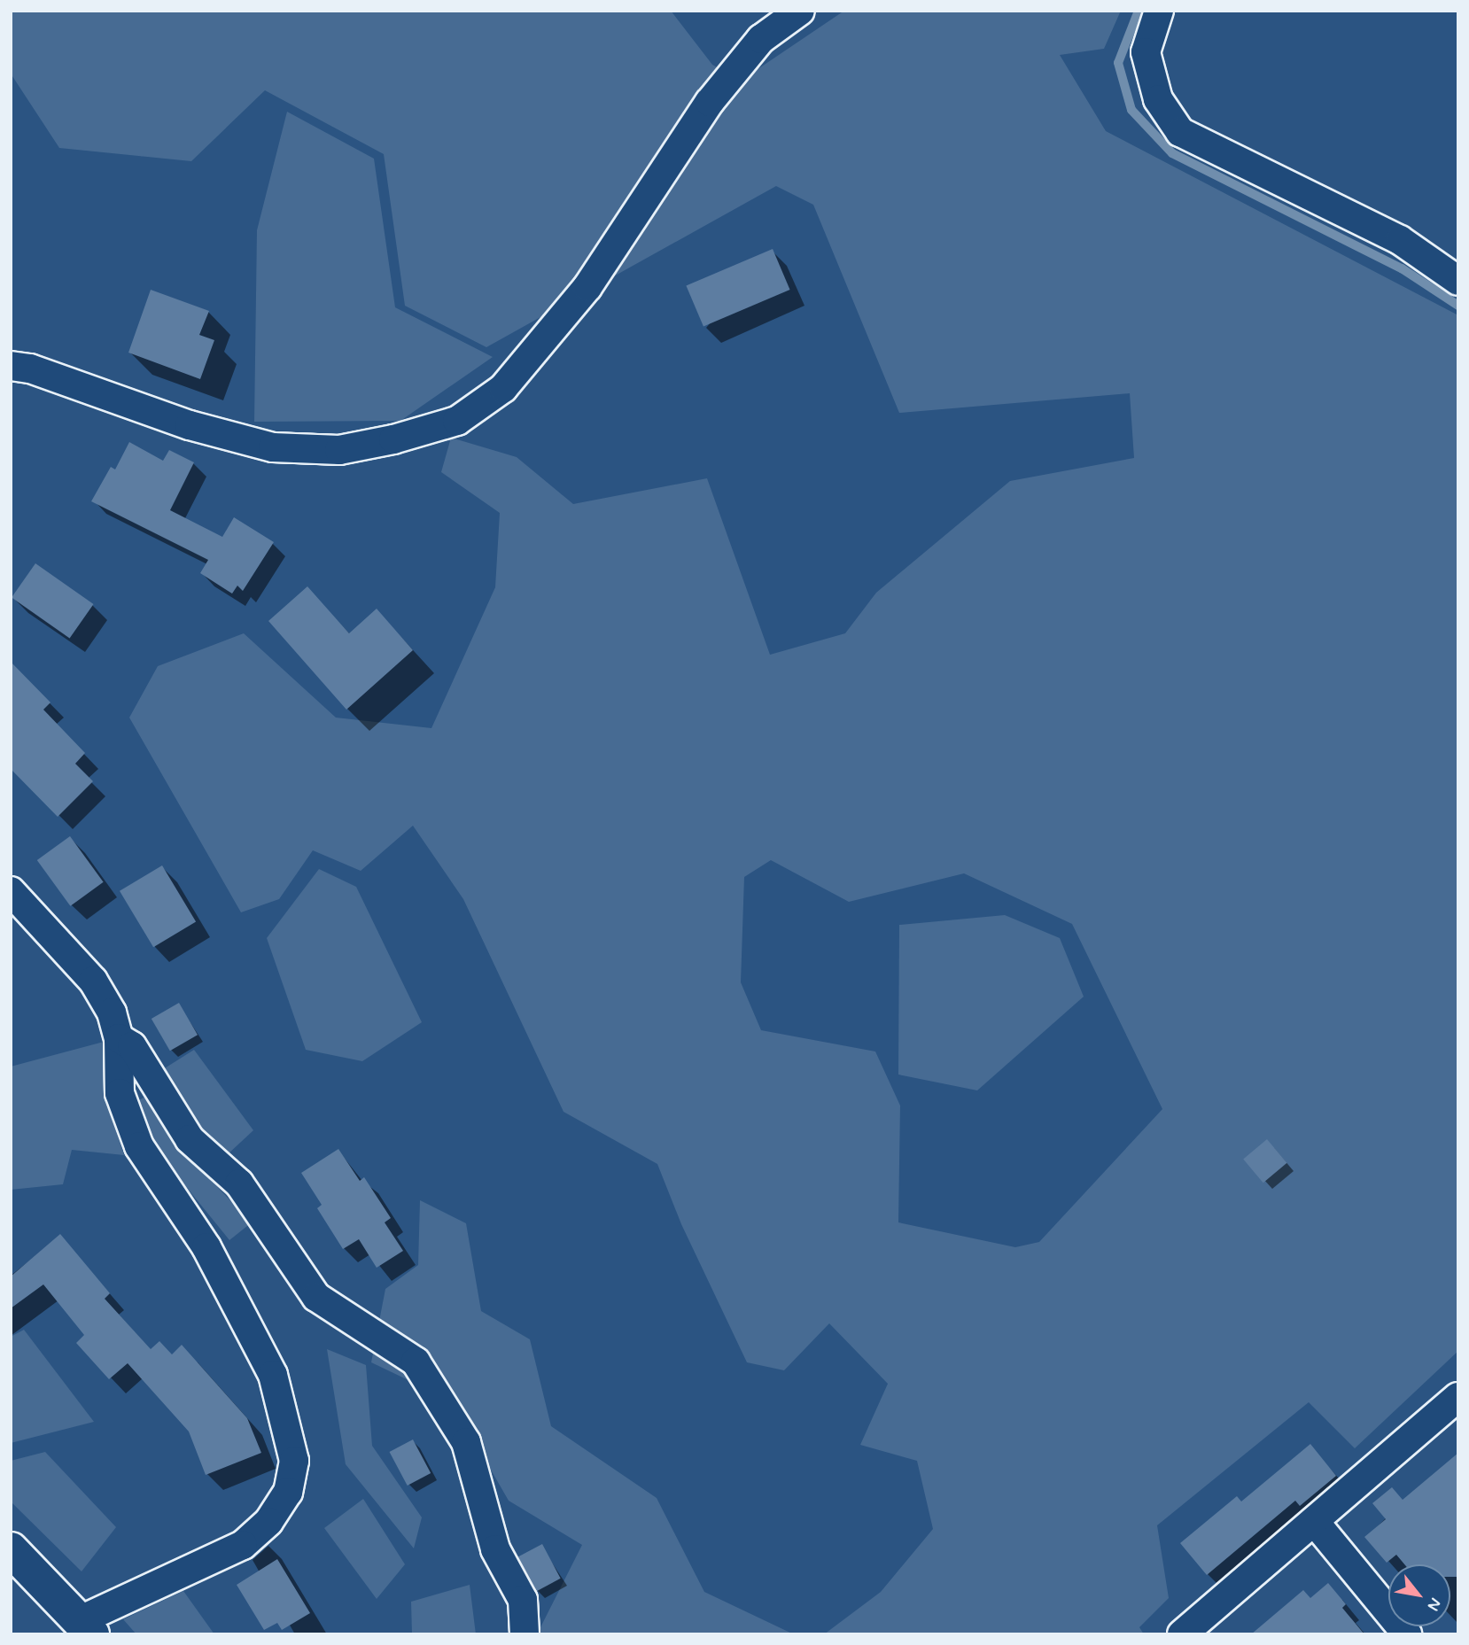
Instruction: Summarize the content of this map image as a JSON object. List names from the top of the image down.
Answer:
{
  "north": "bottom right"
}
